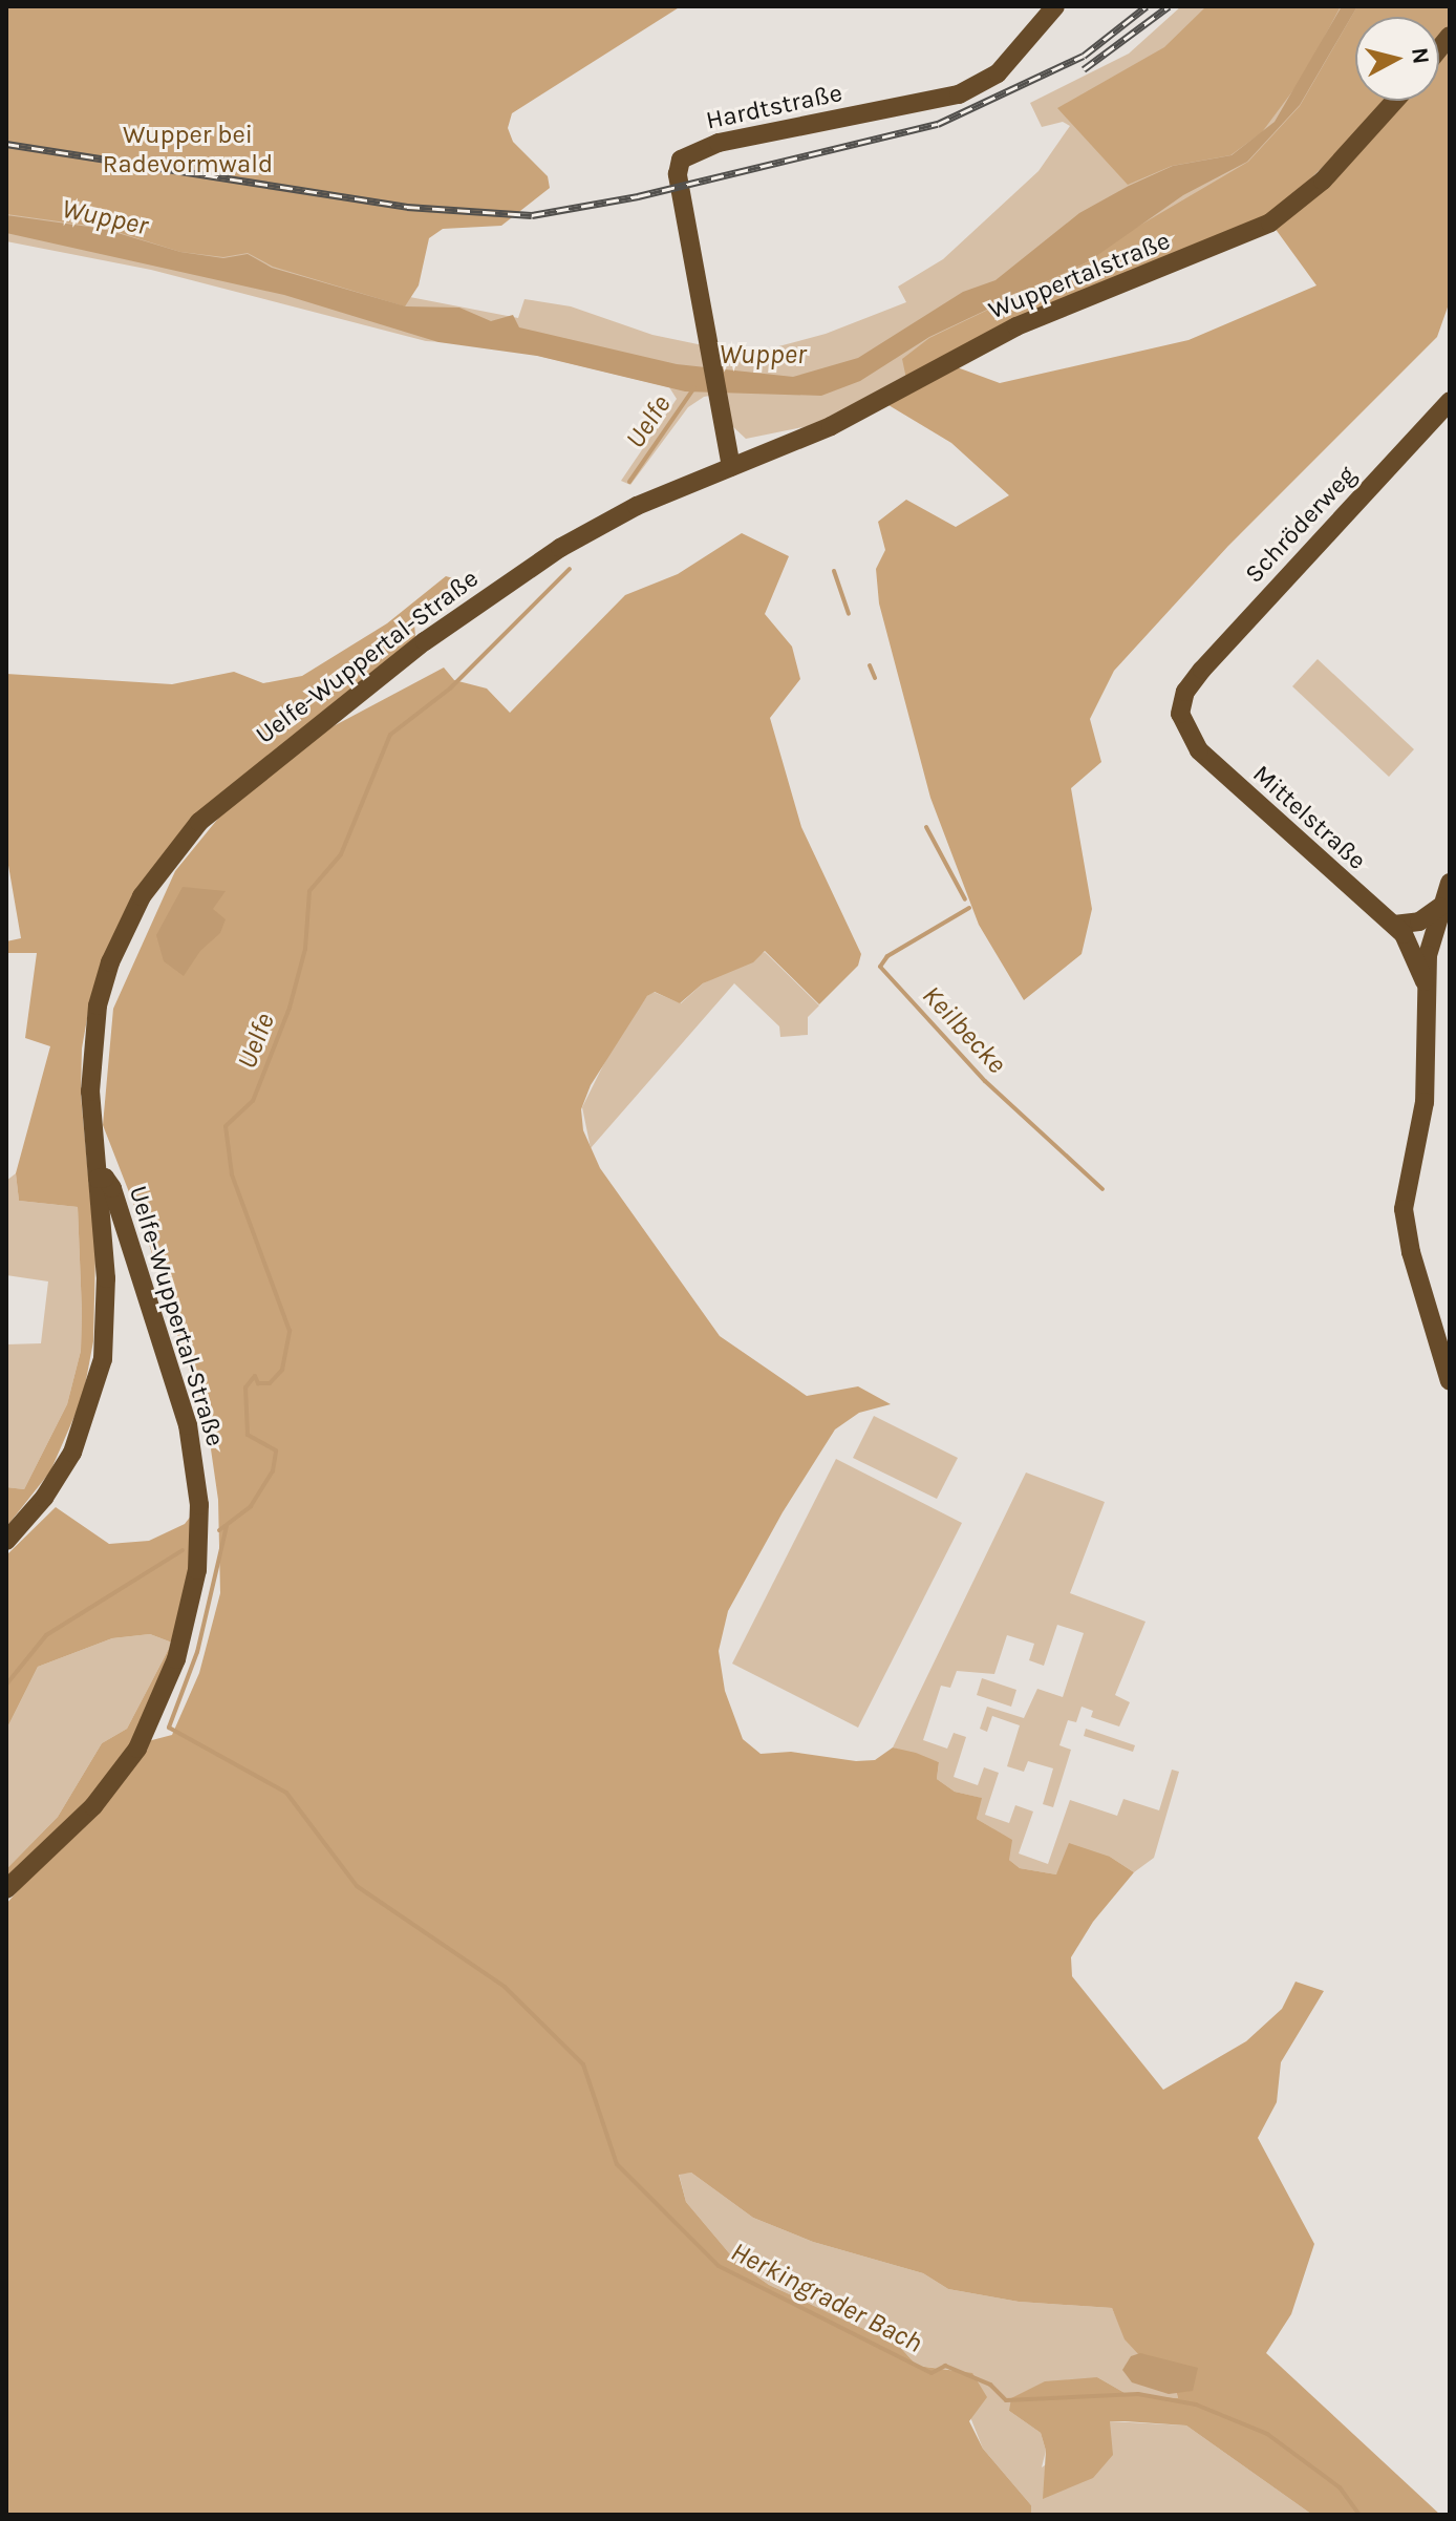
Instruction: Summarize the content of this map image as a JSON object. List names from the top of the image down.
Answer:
{
  "streets": {
    "main road": [
      "Hardtstraße",
      "Wuppertalstraße",
      "Schröderweg",
      "Uelfe-Wuppertal-Straße",
      "Mittelstraße"
    ]
  },
  "crossings": [
    ["Hardtstraße", "Wuppertalstraße"],
    ["Hardtstraße", "Uelfe-Wuppertal-Straße"],
    ["Wuppertalstraße", "Uelfe-Wuppertal-Straße"],
    ["Schröderweg", "Mittelstraße"]
  ],
  "water": [
    "Wupper",
    "Uelfe",
    "Keilbecke",
    "Herkingrader Bach"
  ],
  "parks": ["Wupper bei Radevormwald"],
  "north": "right"
}
